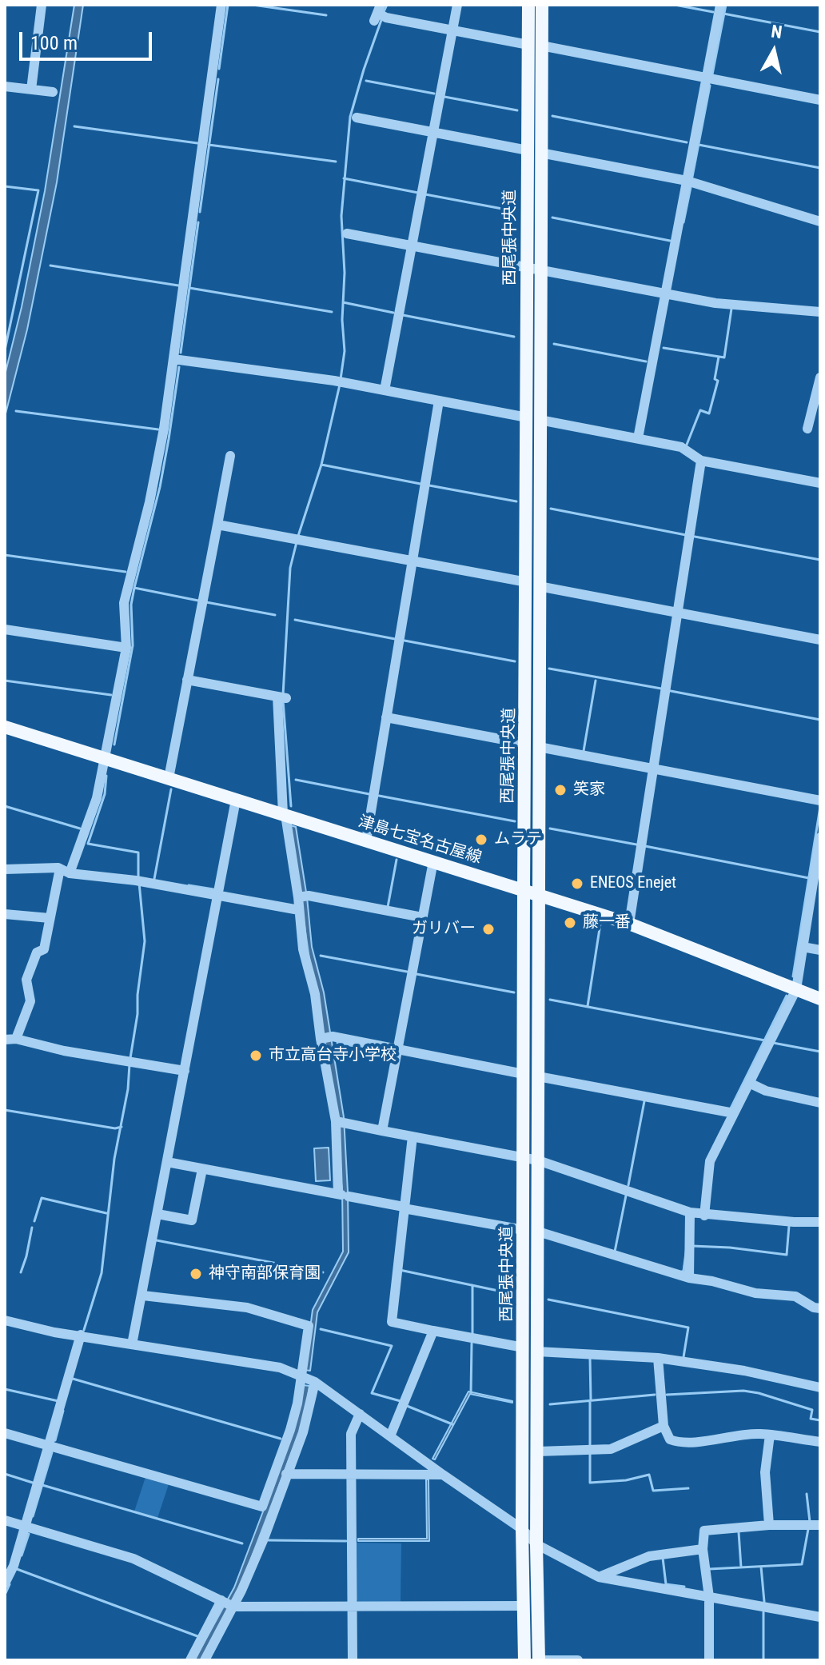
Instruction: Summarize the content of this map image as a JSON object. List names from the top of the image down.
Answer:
{
  "streets": {
    "main road": ["西尾張中央道", "津島七宝名古屋線"]
  },
  "crossings": [
    ["西尾張中央道", "津島七宝名古屋線"]
  ],
  "places": [
    "笑家",
    "ムラテ",
    "ENEOS Enejet",
    "藤一番",
    "ガリバー",
    "市立高台寺小学校",
    "神守南部保育園"
  ],
  "scale_bar": "100 m",
  "north": "top"
}
